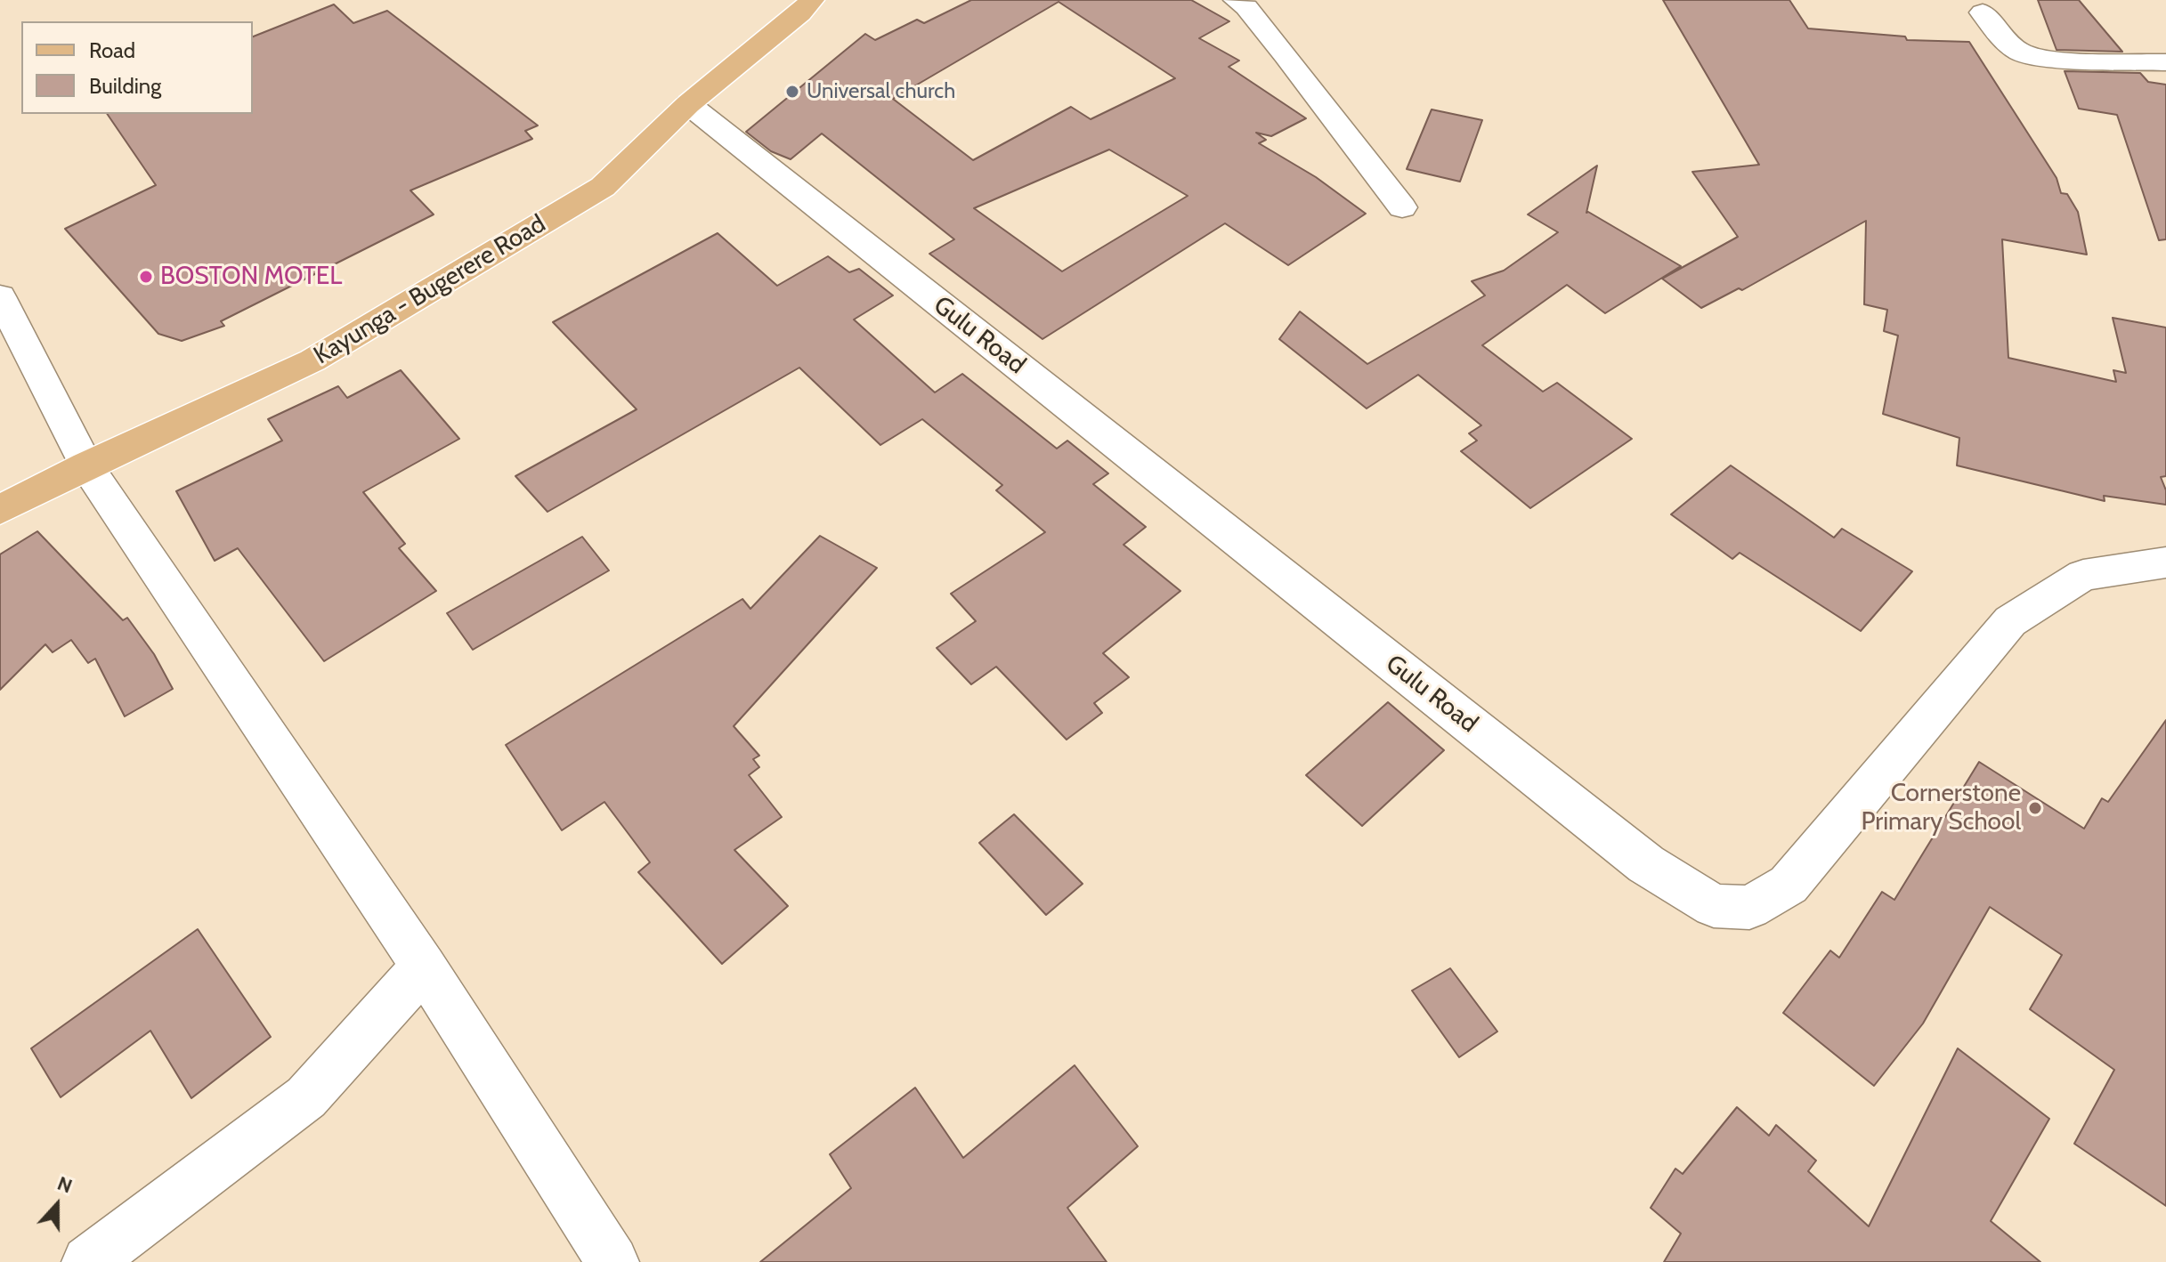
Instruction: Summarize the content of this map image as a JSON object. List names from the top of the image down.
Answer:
{
  "streets": {
    "main road": ["Kayunga - Bugerere Road"],
    "street": ["Gulu Road"]
  },
  "crossings": [
    ["Kayunga - Bugerere Road", "Gulu Road"]
  ],
  "places": ["Universal church", "BOSTON MOTEL", "Cornerstone Primary School"],
  "legend": ["Road", "Building"],
  "north": "top"
}
